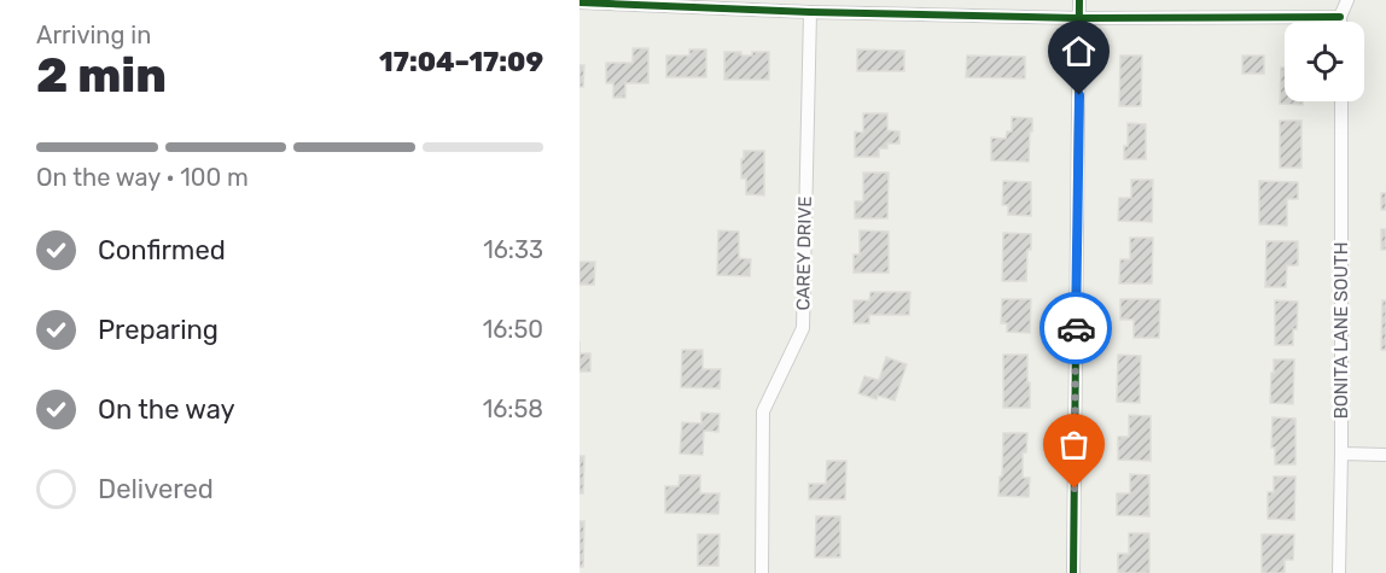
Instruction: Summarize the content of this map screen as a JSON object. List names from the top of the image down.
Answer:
{
  "streets": {
    "street": ["CAREY DRIVE", "BONITA LANE SOUTH"]
  },
  "page": {
    "heading": ["2 min", "Arriving in", "17:04–17:09"],
    "bar": "On the way · 100 m",
    "list": [
      ["Confirmed", "16:33"],
      ["Preparing", "16:50"],
      ["On the way", "16:58"],
      "Delivered"
    ]
  }
}
